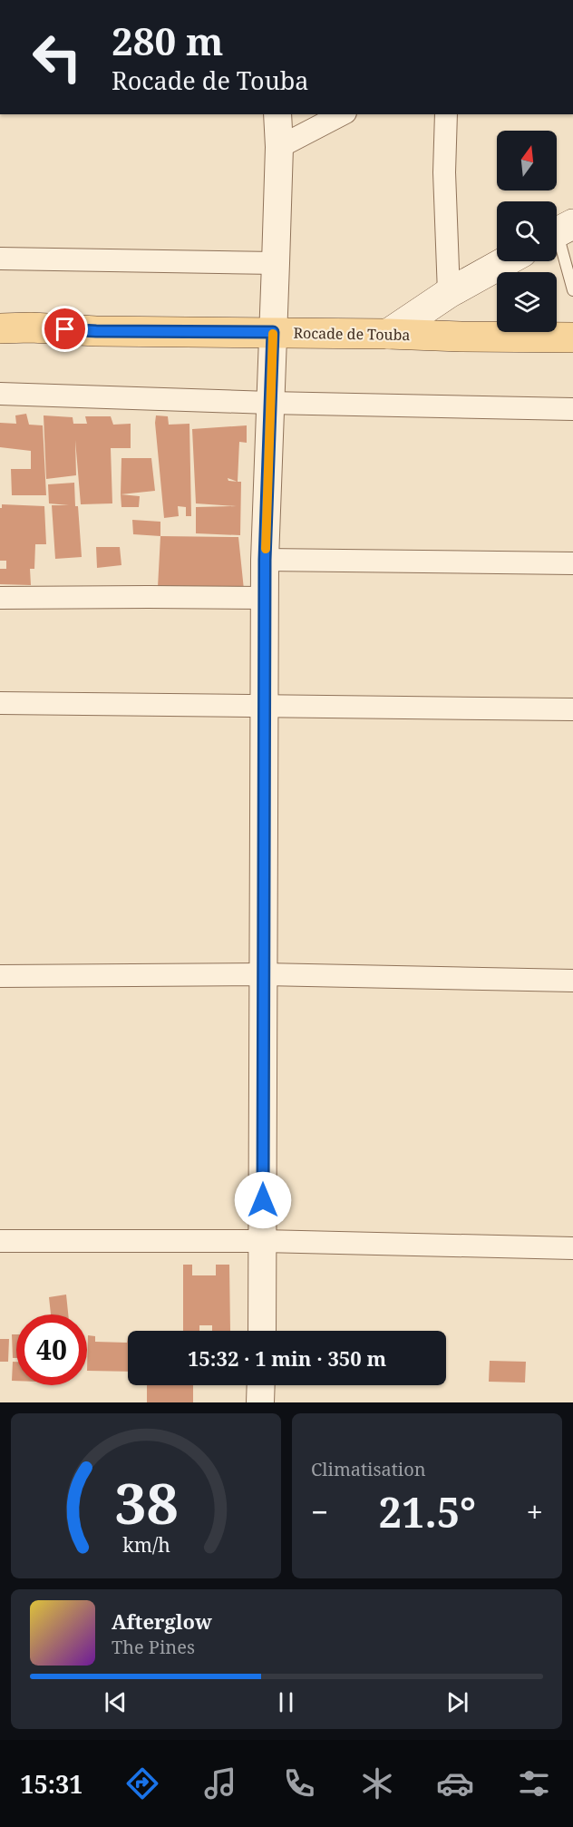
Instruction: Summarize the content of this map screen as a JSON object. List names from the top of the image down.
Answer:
{
  "streets": {
    "main road": ["Rocade de Touba"]
  },
  "north": "top",
  "page": {
    "turn": ["280 m", "Rocade de Touba"],
    "limit": "40",
    "trip": "15:32 · 1 min · 350 m",
    "tile": "Climatisation",
    "heat": ["−", "21.5°", "+"],
    "song": ["Afterglow", "The Pines"],
    "tabs": "15:31",
    "gauge": ["38", "km/h"]
  }
}
